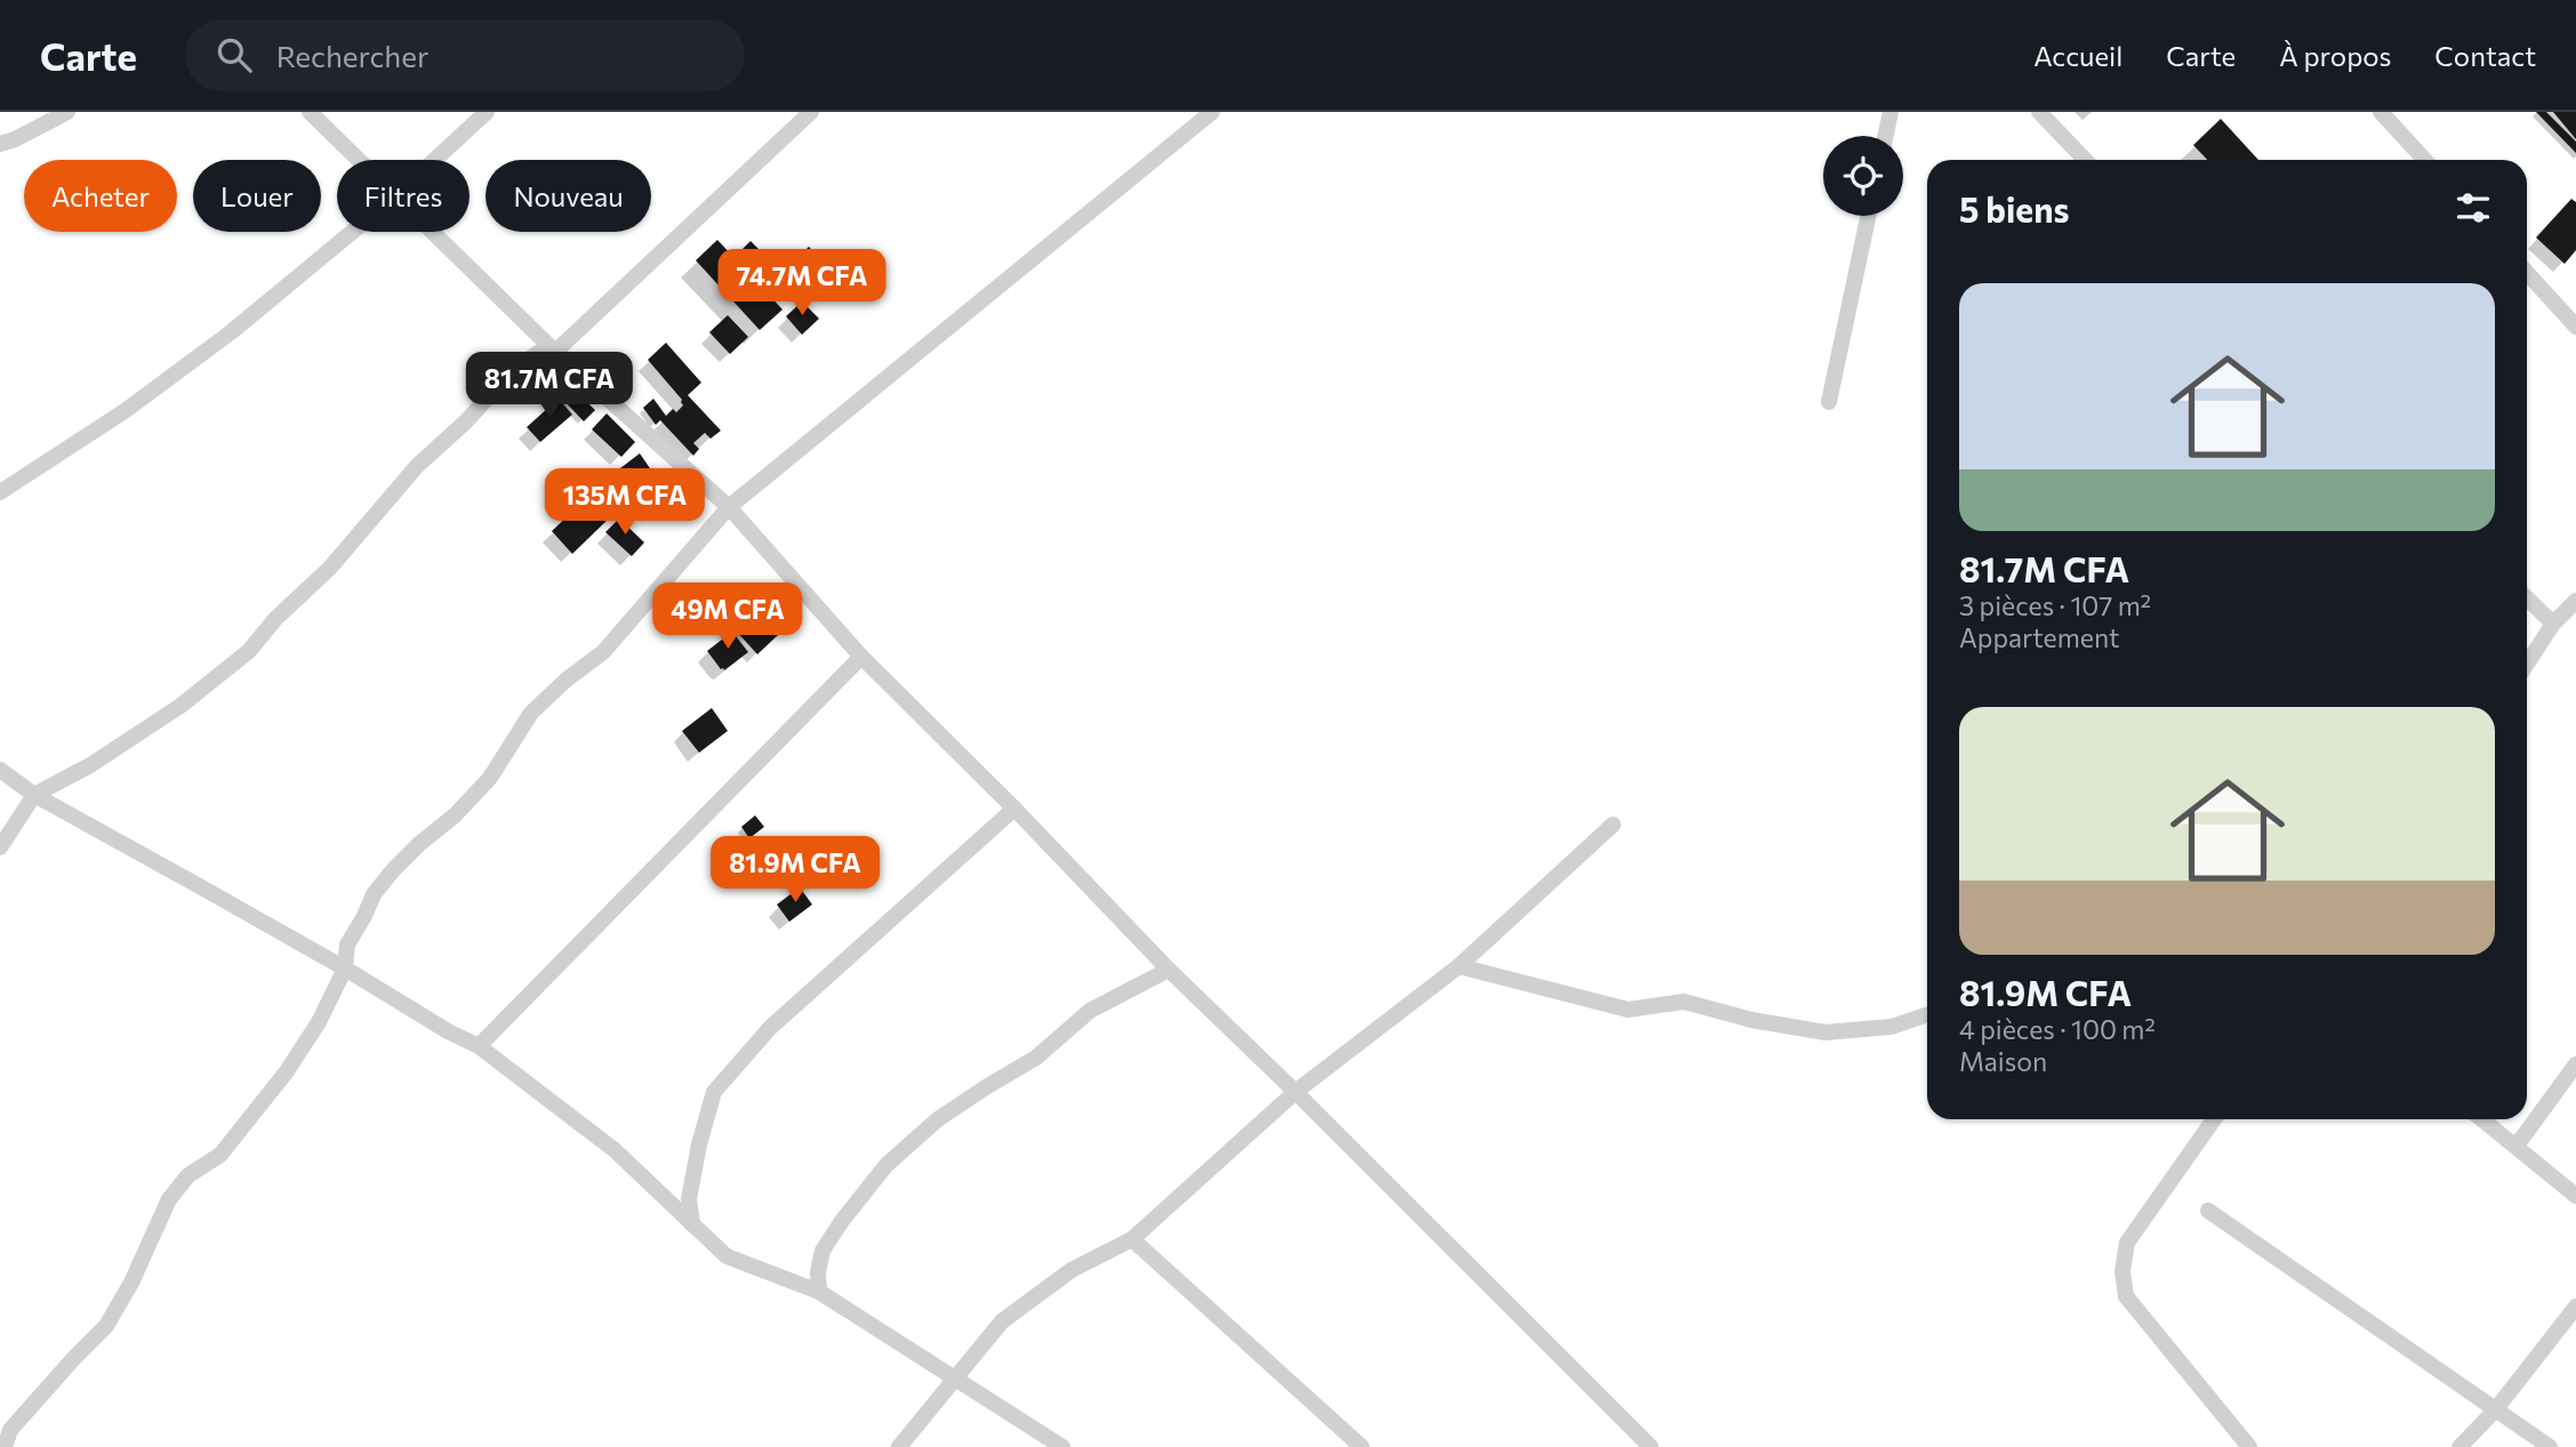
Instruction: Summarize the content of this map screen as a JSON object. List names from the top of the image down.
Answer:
{
  "page": {
    "header": "Carte",
    "search": "Rechercher",
    "nav": [
      "Accueil",
      "Carte",
      "À propos",
      "Contact"
    ],
    "chip": [
      "Acheter",
      "Louer",
      "Filtres",
      "Nouveau"
    ],
    "heading": "5 biens",
    "price": [
      "74.7M CFA",
      "81.7M CFA",
      "135M CFA",
      "49M CFA",
      "81.9M CFA"
    ],
    "list": [
      {
        "name": "81.7M CFA",
        "note": "3 pièces · 107 m² · Appartement"
      },
      {
        "name": "81.9M CFA",
        "note": "4 pièces · 100 m² · Maison"
      }
    ]
  }
}
